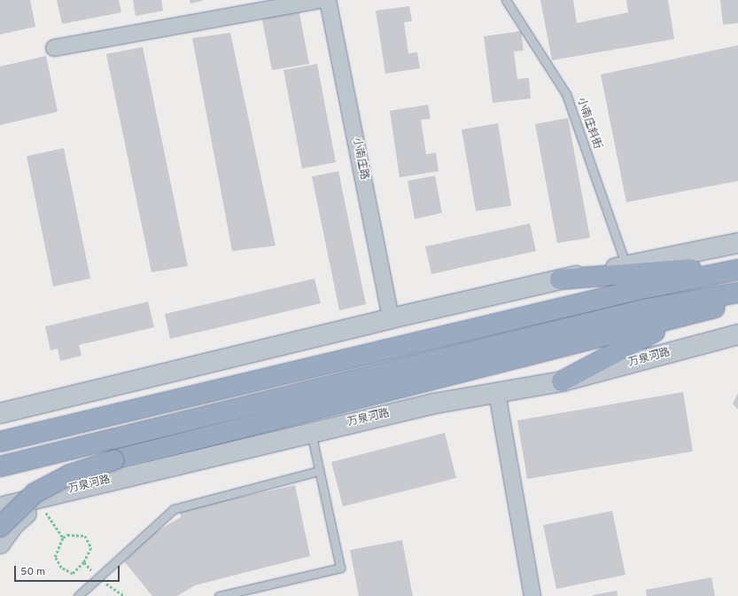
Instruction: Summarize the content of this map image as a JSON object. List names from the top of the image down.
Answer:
{
  "streets": {
    "street": ["小南庄路", "万泉河路"],
    "lane": ["小南庄斜街"]
  },
  "scale_bar": "50 m"
}
